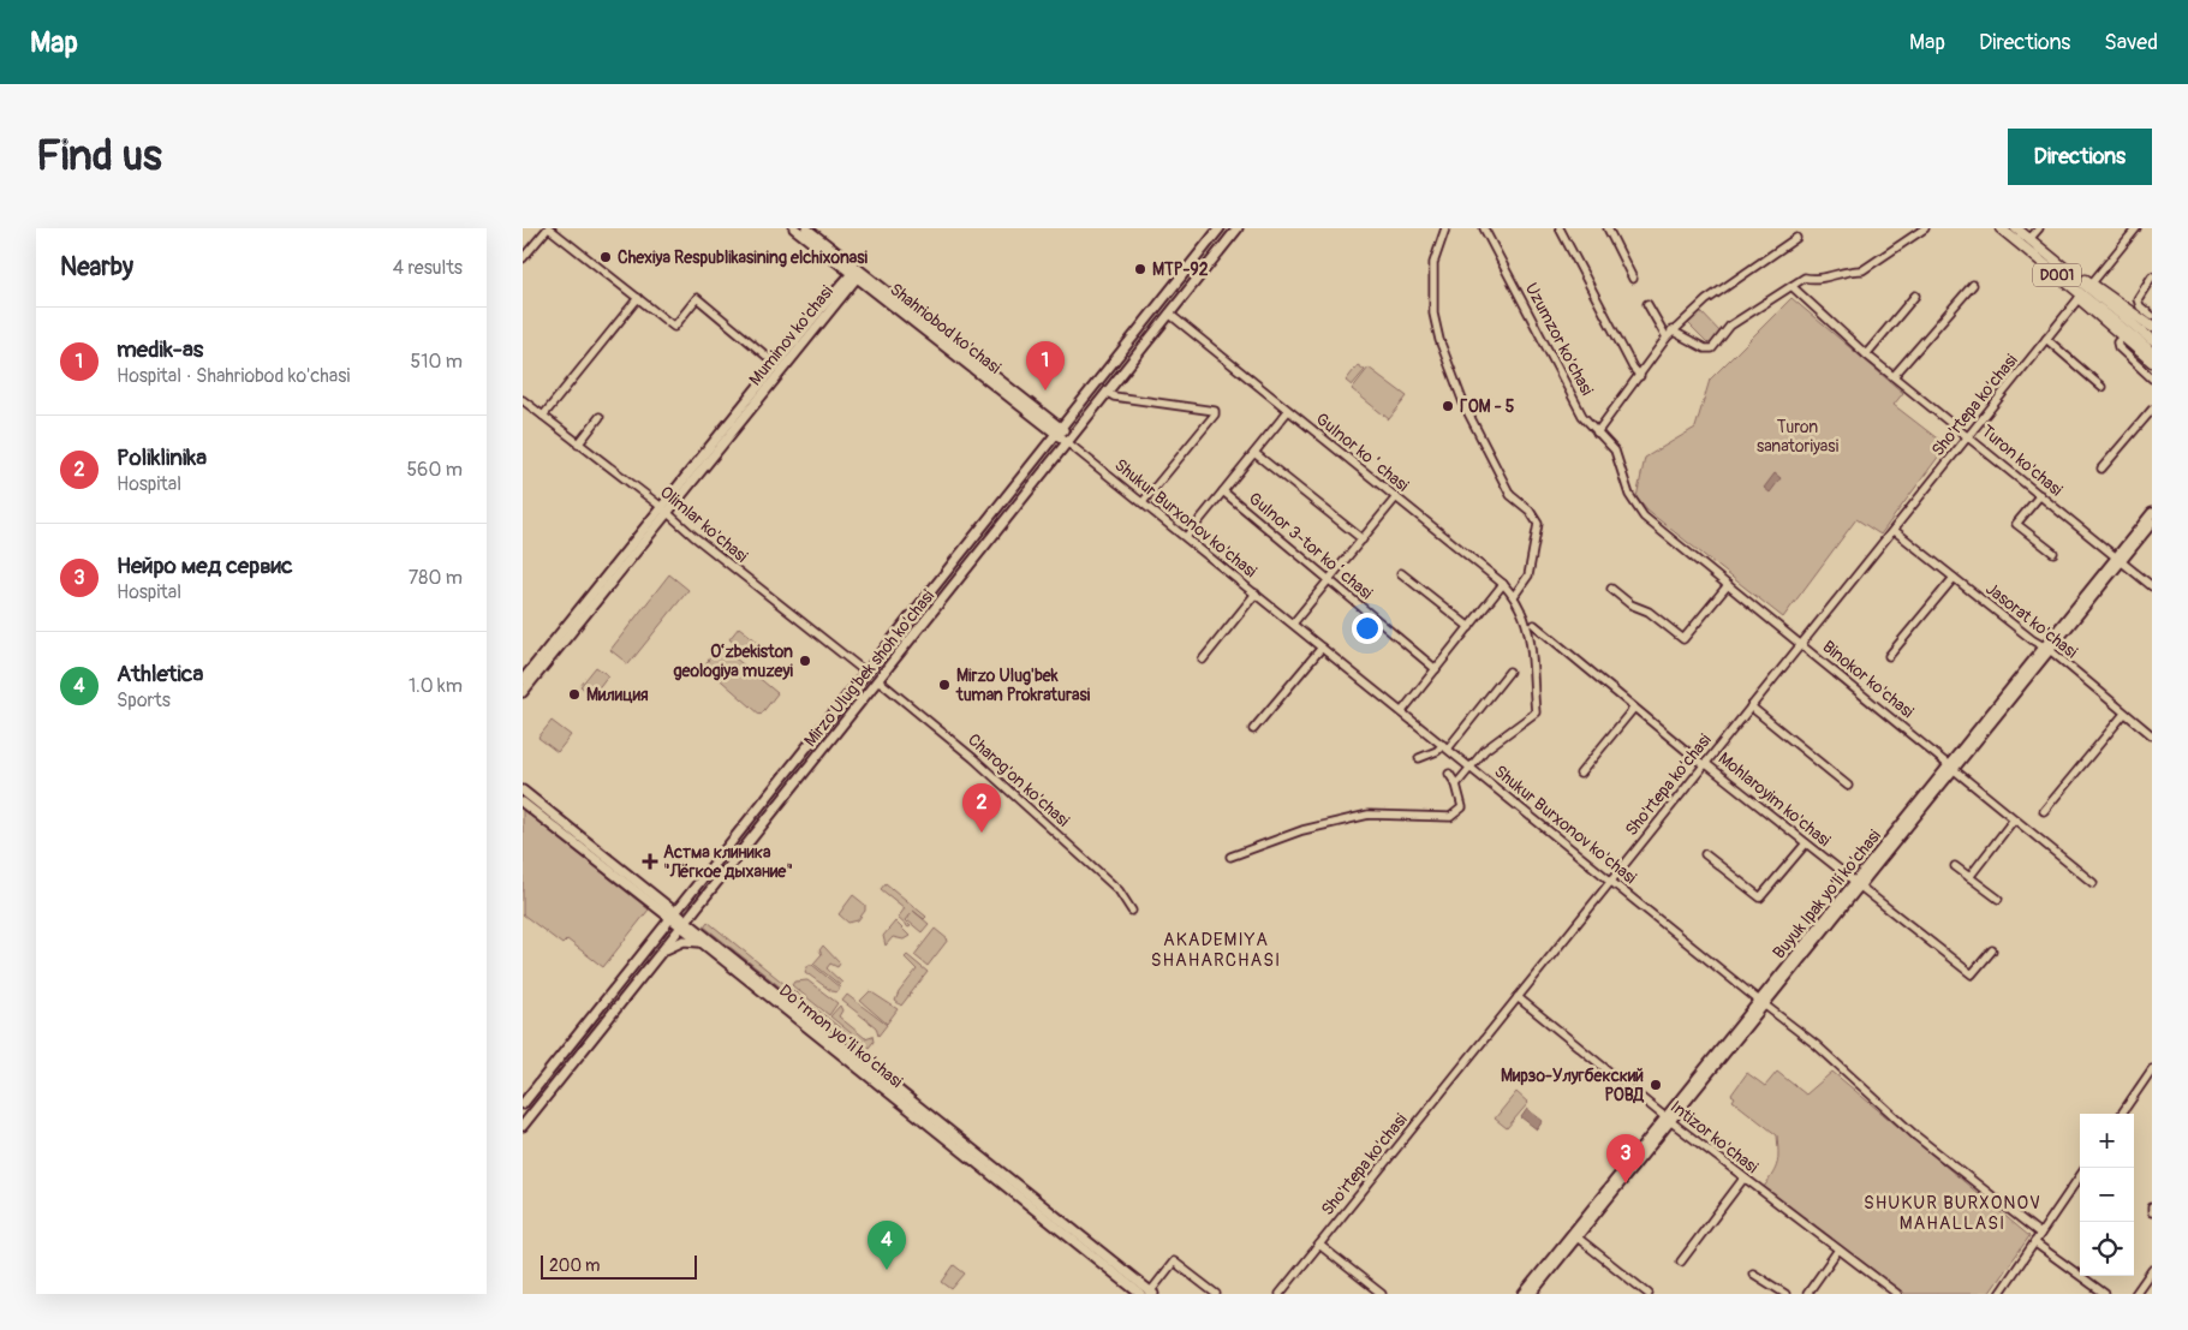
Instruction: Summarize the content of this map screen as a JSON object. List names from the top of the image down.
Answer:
{
  "streets": {
    "highway": ["D001"],
    "main road": [
      "Shahriobod ko'chasi",
      "Muminov ko'chasi",
      "Mirzo Ulug'bek shoh ko'chasi",
      "Buyuk Ipak yo'li ko'chasi",
      "Do‘rmon yo‘li ko‘chasi"
    ],
    "street": [
      "Uzumzor ko'chasi",
      "Sho'rtepa ko'chasi",
      "Gulnor koʻchasi",
      "Turon ko'chasi",
      "Shukur Burxonov ko'chasi",
      "Olimlar ko'chasi",
      "Gulnor 3-tor koʻchasi",
      "Jasorat ko'chasi",
      "Binokor ko'chasi",
      "Charog'on ko'chasi",
      "Mohlaroyim ko'chasi",
      "Intizor ko'chasi"
    ]
  },
  "crossings": [
    ["D001", "Sho'rtepa ko'chasi"],
    ["Shahriobod ko'chasi", "Muminov ko'chasi"],
    ["Shahriobod ko'chasi", "Shukur Burxonov ko'chasi"],
    ["Shahriobod ko'chasi", "Mirzo Ulug'bek shoh ko'chasi"],
    ["Muminov ko'chasi", "Olimlar ko'chasi"],
    ["Uzumzor ko'chasi", "Binokor ko'chasi"],
    ["Sho'rtepa ko'chasi", "Turon ko'chasi"],
    ["Sho'rtepa ko'chasi", "Shukur Burxonov ko'chasi"],
    ["Sho'rtepa ko'chasi", "Jasorat ko'chasi"],
    ["Sho'rtepa ko'chasi", "Binokor ko'chasi"],
    ["Sho'rtepa ko'chasi", "Mohlaroyim ko'chasi"],
    ["Sho'rtepa ko'chasi", "Intizor ko'chasi"],
    ["Gulnor koʻchasi", "Shukur Burxonov ko'chasi"],
    ["Gulnor koʻchasi", "Mirzo Ulug'bek shoh ko'chasi"],
    ["Turon ko'chasi", "Buyuk Ipak yo'li ko'chasi"],
    ["Shukur Burxonov ko'chasi", "Mirzo Ulug'bek shoh ko'chasi"],
    ["Shukur Burxonov ko'chasi", "Buyuk Ipak yo'li ko'chasi"],
    ["Olimlar ko'chasi", "Mirzo Ulug'bek shoh ko'chasi"],
    ["Jasorat ko'chasi", "Buyuk Ipak yo'li ko'chasi"],
    ["Mirzo Ulug'bek shoh ko'chasi", "Charog'on ko'chasi"],
    ["Mirzo Ulug'bek shoh ko'chasi", "Do‘rmon yo‘li ko‘chasi"],
    ["Binokor ko'chasi", "Buyuk Ipak yo'li ko'chasi"],
    ["Mohlaroyim ko'chasi", "Buyuk Ipak yo'li ko'chasi"],
    ["Buyuk Ipak yo'li ko'chasi", "Intizor ko'chasi"]
  ],
  "districts": ["AKADEMIYA SHAHARCHASI", "SHUKUR BURXONOV MAHALLASI"],
  "parks": ["Turon sanatoriyasi"],
  "places": {
    "other": [
      "Chexiya Respublikasining elchixonasi",
      "MTP-92",
      "ГОМ - 5",
      "Oʻzbekiston geologiya muzeyi",
      "Mirzo Ulug'bek tuman Prokraturasi",
      "Милиция",
      "Мирзо-Улугбекский РОВД"
    ],
    "health": ["Астма клиника \"Лёгкое дыхание\""]
  },
  "scale_bar": "200 m",
  "page": {
    "header": "Map",
    "nav": ["Map", "Directions", "Saved"],
    "buttons": "Directions",
    "title": "Find us",
    "heading": ["Nearby", "4 results"],
    "list": [
      {
        "mark": "1",
        "name": "medik-as",
        "note": "Hospital · Shahriobod ko'chasi",
        "value": "510 m"
      },
      {
        "mark": "2",
        "name": "Poliklinika",
        "note": "Hospital",
        "value": "560 m"
      },
      {
        "mark": "3",
        "name": "Нейро мед сервис",
        "note": "Hospital",
        "value": "780 m"
      },
      {
        "mark": "4",
        "name": "Athletica",
        "note": "Sports",
        "value": "1.0 km"
      }
    ],
    "pins": [
      "1",
      "2",
      "3",
      "4"
    ],
    "map_buttons": ["+", "−"],
    "scale": "200 m"
  }
}
